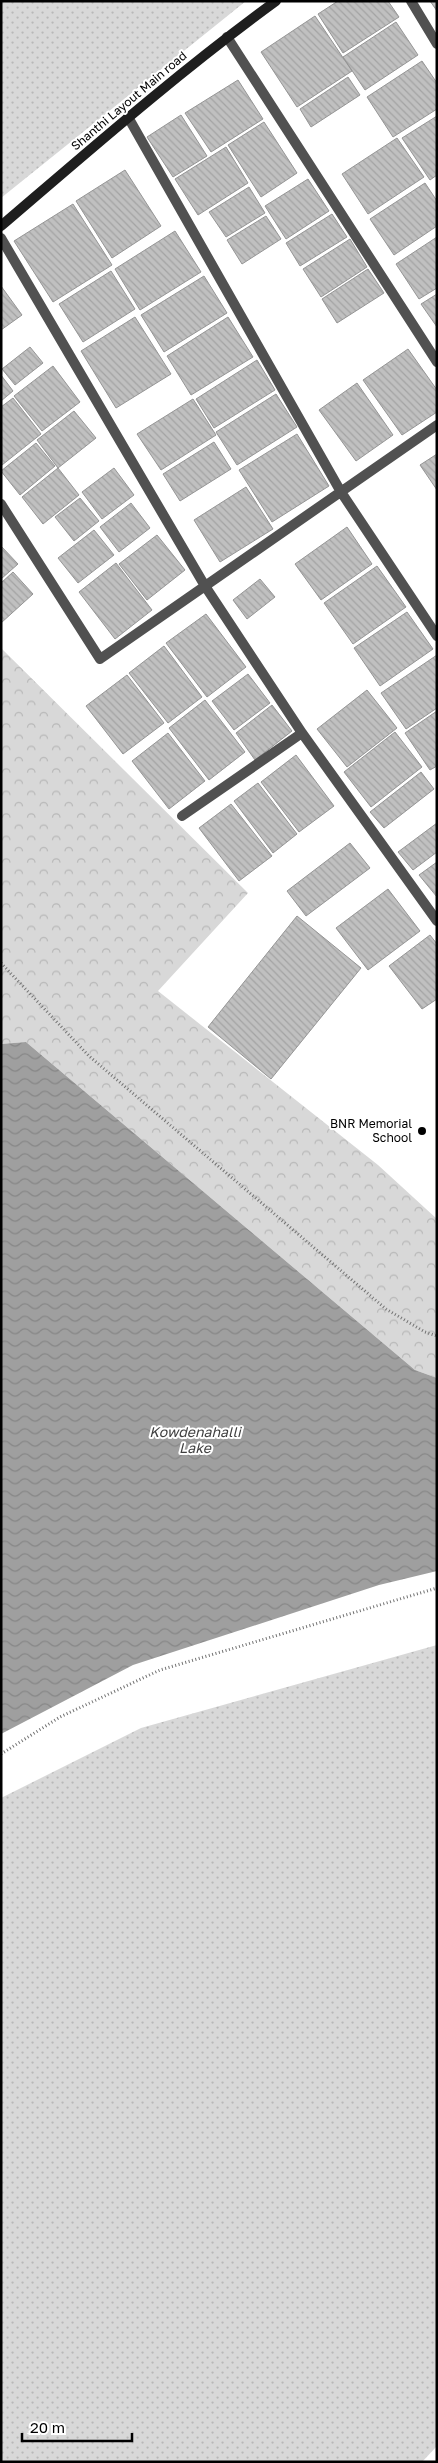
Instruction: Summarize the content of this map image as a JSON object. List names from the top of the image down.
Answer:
{
  "streets": {
    "street": ["Shanthi Layout Main road"]
  },
  "water": ["Kowdenahalli Lake"],
  "places": ["BNR Memorial School"],
  "scale_bar": "20 m"
}
